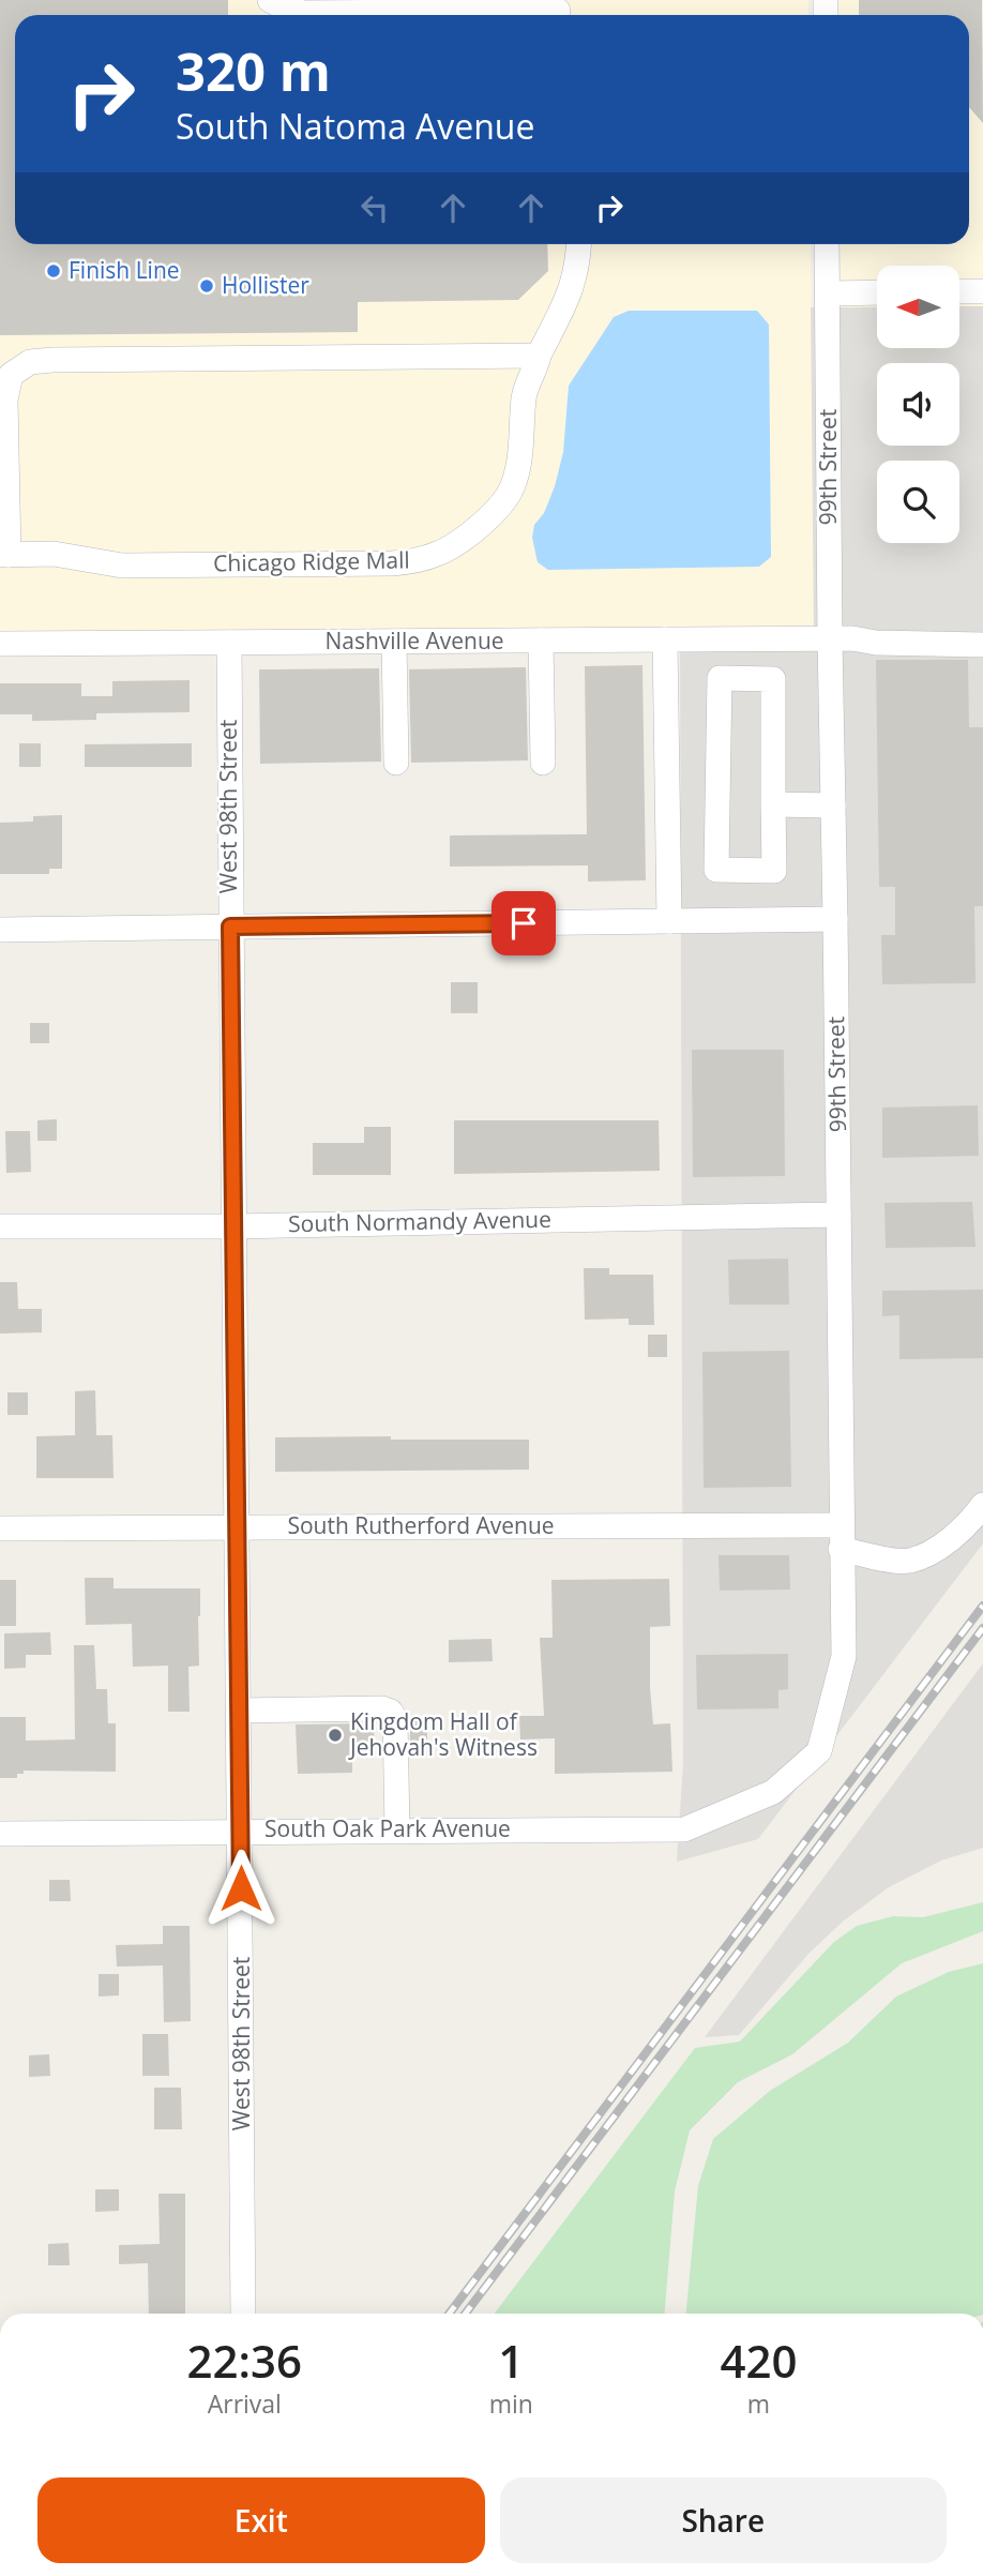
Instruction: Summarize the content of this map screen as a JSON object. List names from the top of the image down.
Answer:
{
  "streets": {
    "street": [
      "99th Street",
      "Chicago Ridge Mall",
      "Nashville Avenue",
      "West 98th Street",
      "South Normandy Avenue",
      "South Rutherford Avenue",
      "South Oak Park Avenue"
    ]
  },
  "crossings": [
    ["99th Street", "Nashville Avenue"],
    ["99th Street", "South Normandy Avenue"],
    ["99th Street", "South Rutherford Avenue"],
    ["99th Street", "South Oak Park Avenue"],
    ["Nashville Avenue", "West 98th Street"],
    ["West 98th Street", "South Normandy Avenue"],
    ["West 98th Street", "South Rutherford Avenue"],
    ["West 98th Street", "South Oak Park Avenue"]
  ],
  "places": ["Finish Line", "Hollister", "Kingdom Hall of Jehovah's Witness"],
  "north": "left",
  "page": {
    "turn": ["320 m", "South Natoma Avenue"],
    "eta": [
      "22:36",
      "Arrival",
      "1",
      "min",
      "420",
      "m"
    ],
    "buttons": ["Exit", "Share"]
  }
}
